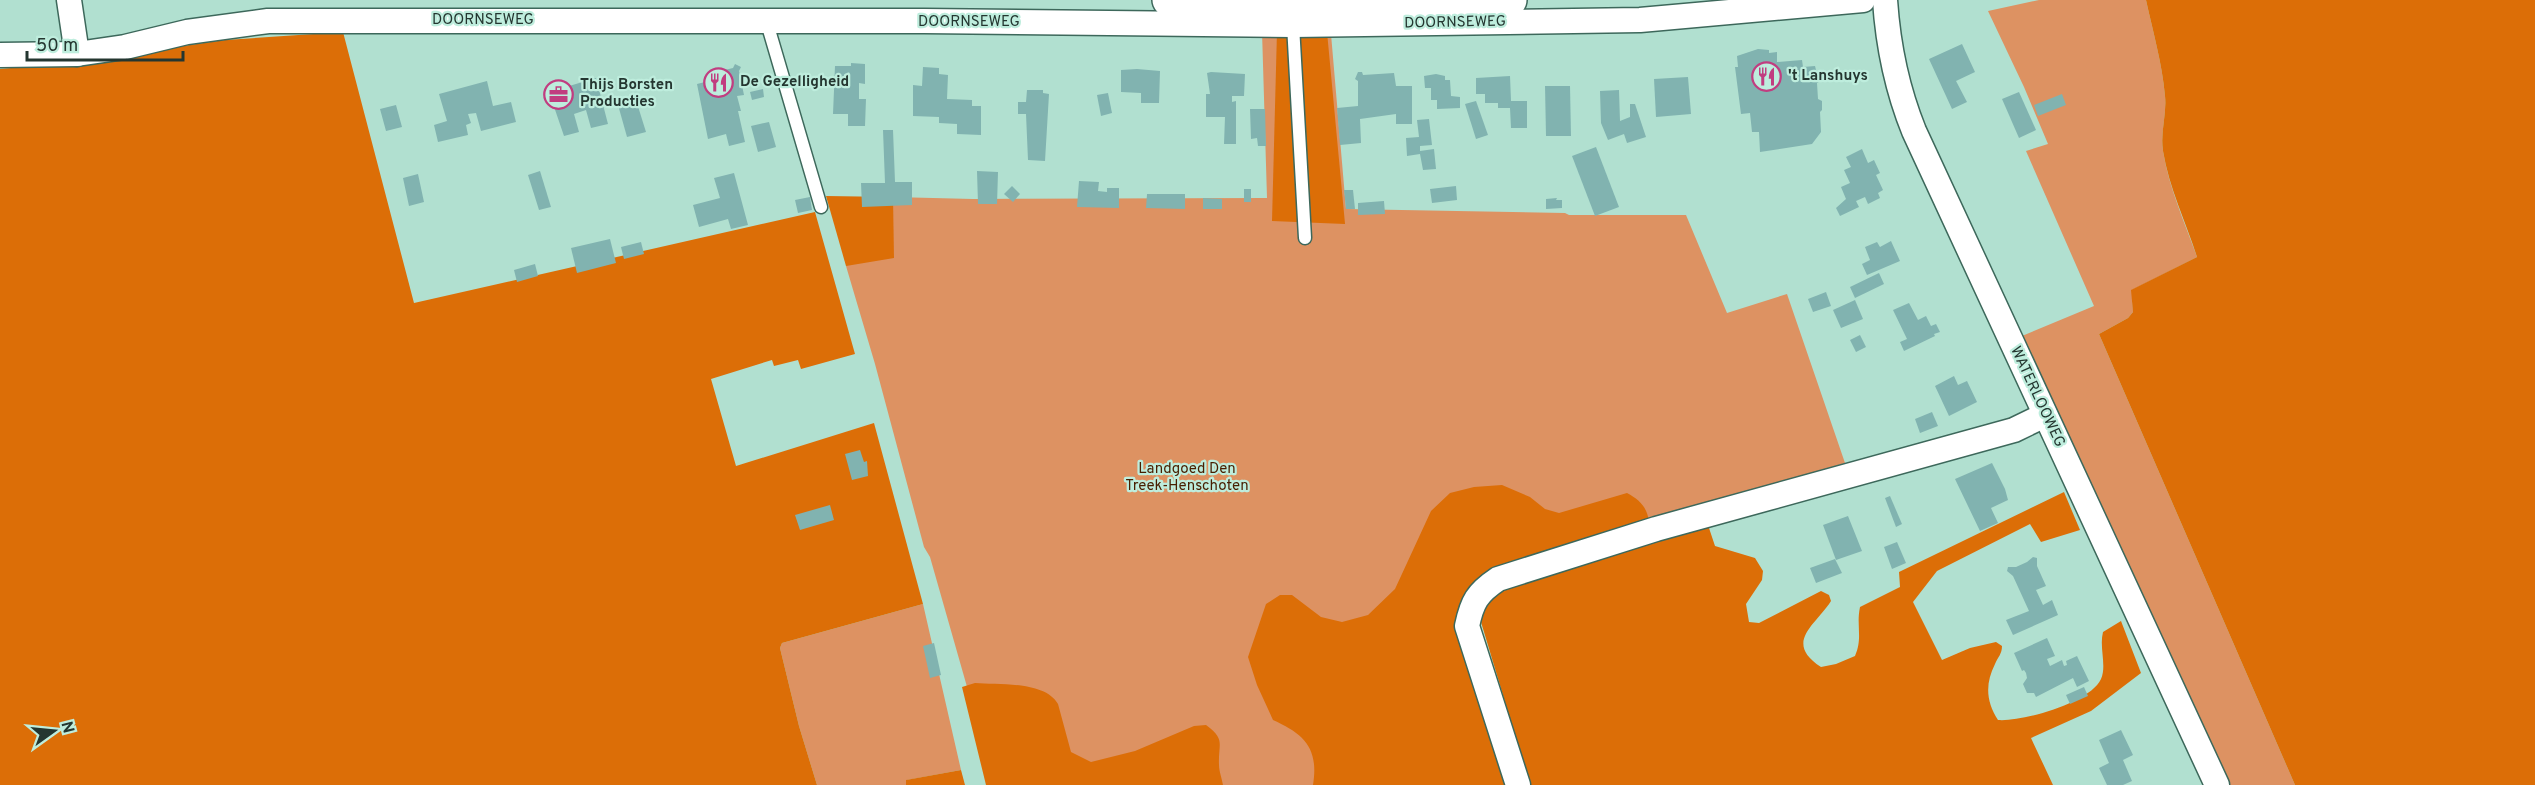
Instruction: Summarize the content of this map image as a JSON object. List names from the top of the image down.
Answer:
{
  "streets": {
    "main road": ["DOORNSEWEG"],
    "street": ["WATERLOOWEG"]
  },
  "parks": ["Landgoed Den Treek-Henschoten"],
  "places": {
    "restaurant": ["'t Lanshuys", "De Gezelligheid"],
    "office": ["Thijs Borsten Producties"]
  },
  "scale_bar": "50 m",
  "north": "right"
}
